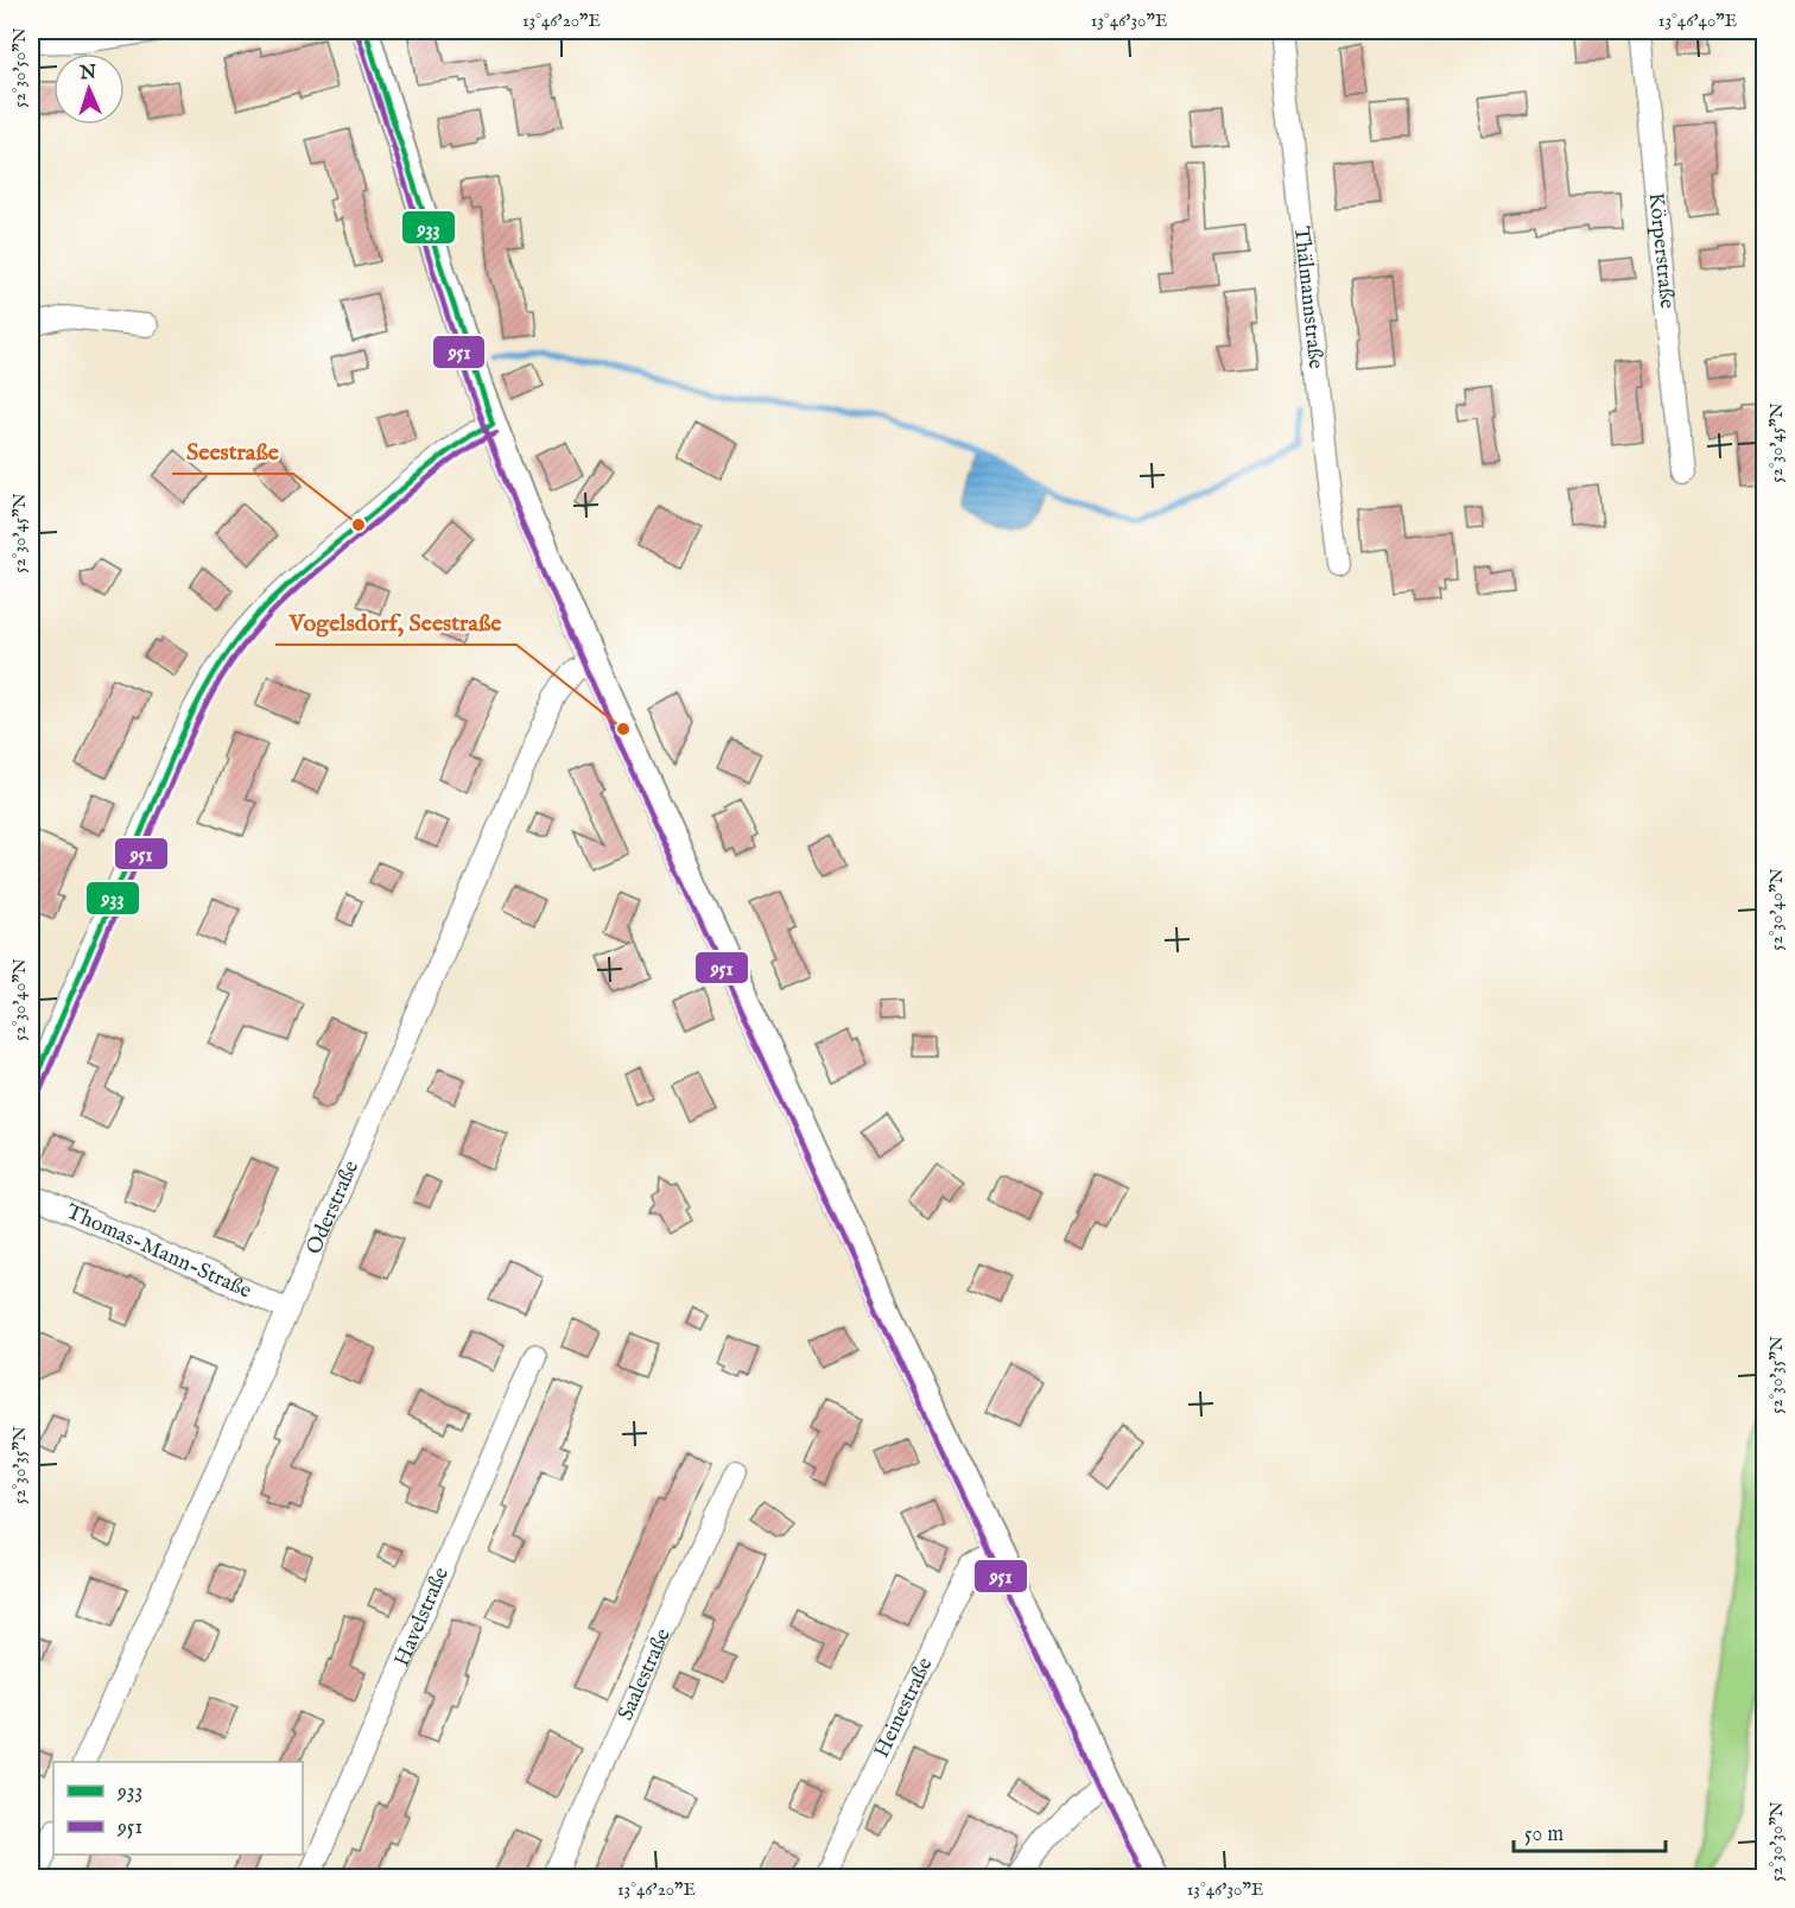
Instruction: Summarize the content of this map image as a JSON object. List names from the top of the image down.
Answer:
{
  "streets": {
    "street": [
      "Körperstraße",
      "Thälmannstraße",
      "Oderstraße",
      "Thomas-Mann-Straße",
      "Havelstraße",
      "Saalestraße",
      "Heinestraße"
    ]
  },
  "crossings": [
    ["Oderstraße", "Thomas-Mann-Straße"]
  ],
  "places": ["Seestraße", "Vogelsdorf, Seestraße"],
  "lines": ["transit line 933", "transit line 951"],
  "legend": ["933", "951"],
  "scale_bar": "50 m",
  "north": "top",
  "coordinates": [
    "13°46'20\"E",
    "13°46'30\"E",
    "13°46'40\"E",
    "52°30'50\"N",
    "52°30'45\"N",
    "52°30'40\"N",
    "52°30'35\"N",
    "52°30'30\"N"
  ]
}
